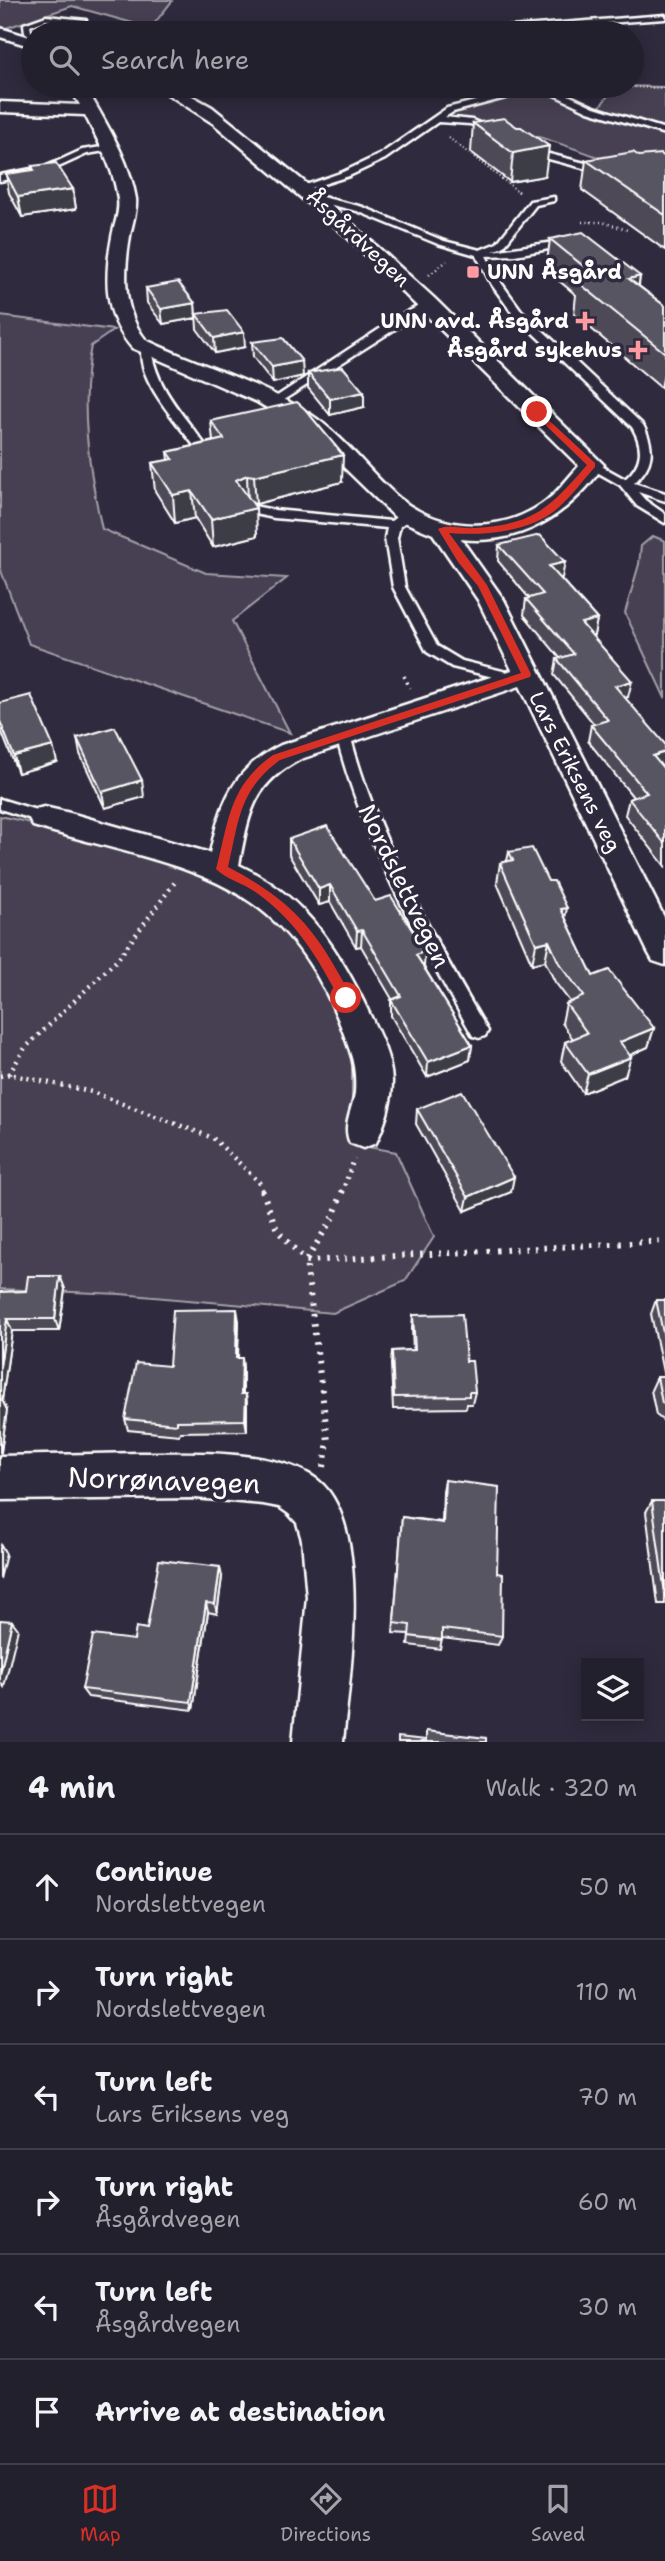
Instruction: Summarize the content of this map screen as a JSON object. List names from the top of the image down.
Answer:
{
  "streets": {
    "street": ["Åsgårdvegen", "Lars Eriksens veg", "Norrønavegen"],
    "lane": ["Nordslettvegen"]
  },
  "places": {
    "transit": ["UNN Åsgård"],
    "health": ["UNN avd. Åsgård", "Åsgård sykehus"]
  },
  "page": {
    "search": "Search here",
    "heading": ["4 min", "Walk · 320 m"],
    "list": [
      ["Continue", "Nordslettvegen", "50 m"],
      ["Turn right", "Nordslettvegen", "110 m"],
      ["Turn left", "Lars Eriksens veg", "70 m"],
      ["Turn right", "Åsgårdvegen", "60 m"],
      ["Turn left", "Åsgårdvegen", "30 m"],
      "Arrive at destination"
    ],
    "nav": ["Map", "Directions", "Saved"]
  }
}
